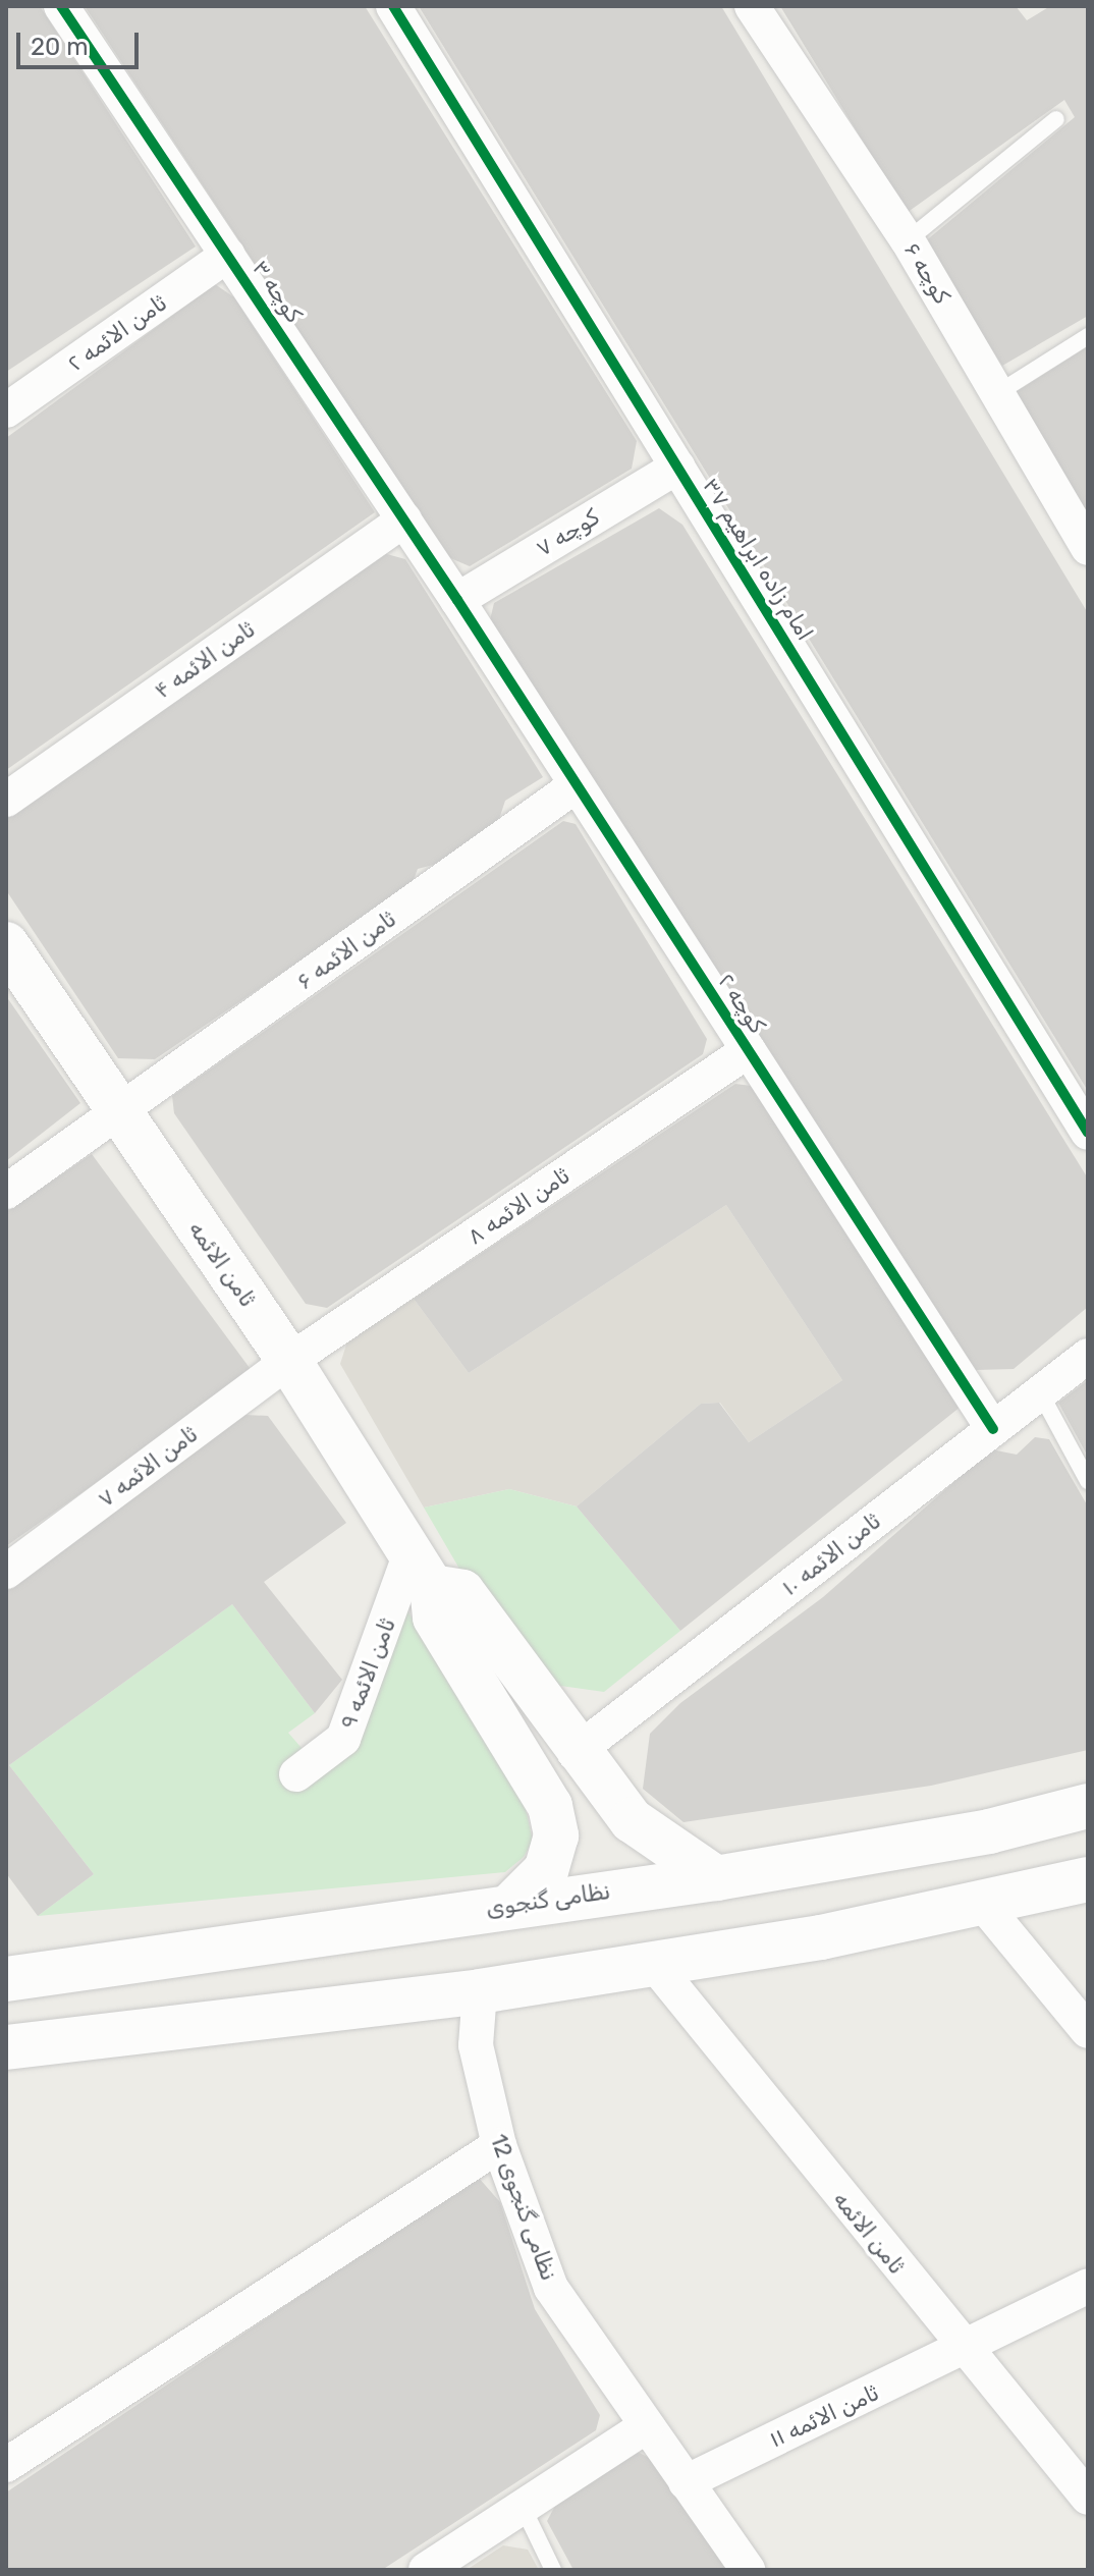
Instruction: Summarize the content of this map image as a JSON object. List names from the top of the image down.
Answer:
{
  "streets": {
    "street": [
      "کوچه ۶",
      "کوچه ۳",
      "ثامن الائمه ۲",
      "کوچه ۷",
      "امام زاده ابراهیم ۳۷",
      "ثامن الائمه ۴",
      "ثامن الائمه ۶",
      "کوچه ۲",
      "ثامن الائمه ۸",
      "ثامن الائمه",
      "ثامن الائمه ۷",
      "ثامن الائمه ۱۰",
      "ثامن الائمه ۹",
      "نظامی گنجوی",
      "نظامی گنجوی 12",
      "ثامن الائمه ۱۱"
    ]
  },
  "crossings": [
    ["کوچه ۳", "ثامن الائمه ۲"],
    ["کوچه ۳", "کوچه ۷"],
    ["کوچه ۳", "ثامن الائمه ۴"],
    ["کوچه ۳", "کوچه ۲"],
    ["کوچه ۷", "امام زاده ابراهیم ۳۷"],
    ["کوچه ۷", "کوچه ۲"],
    ["ثامن الائمه ۶", "کوچه ۲"],
    ["ثامن الائمه ۶", "ثامن الائمه"],
    ["کوچه ۲", "ثامن الائمه ۸"],
    ["کوچه ۲", "ثامن الائمه ۱۰"],
    ["ثامن الائمه ۸", "ثامن الائمه"],
    ["ثامن الائمه ۸", "ثامن الائمه ۷"],
    ["ثامن الائمه", "ثامن الائمه ۷"],
    ["ثامن الائمه", "ثامن الائمه ۹"],
    ["ثامن الائمه", "ثامن الائمه ۱۱"],
    ["نظامی گنجوی 12", "ثامن الائمه ۱۱"]
  ],
  "scale_bar": "20 m"
}
